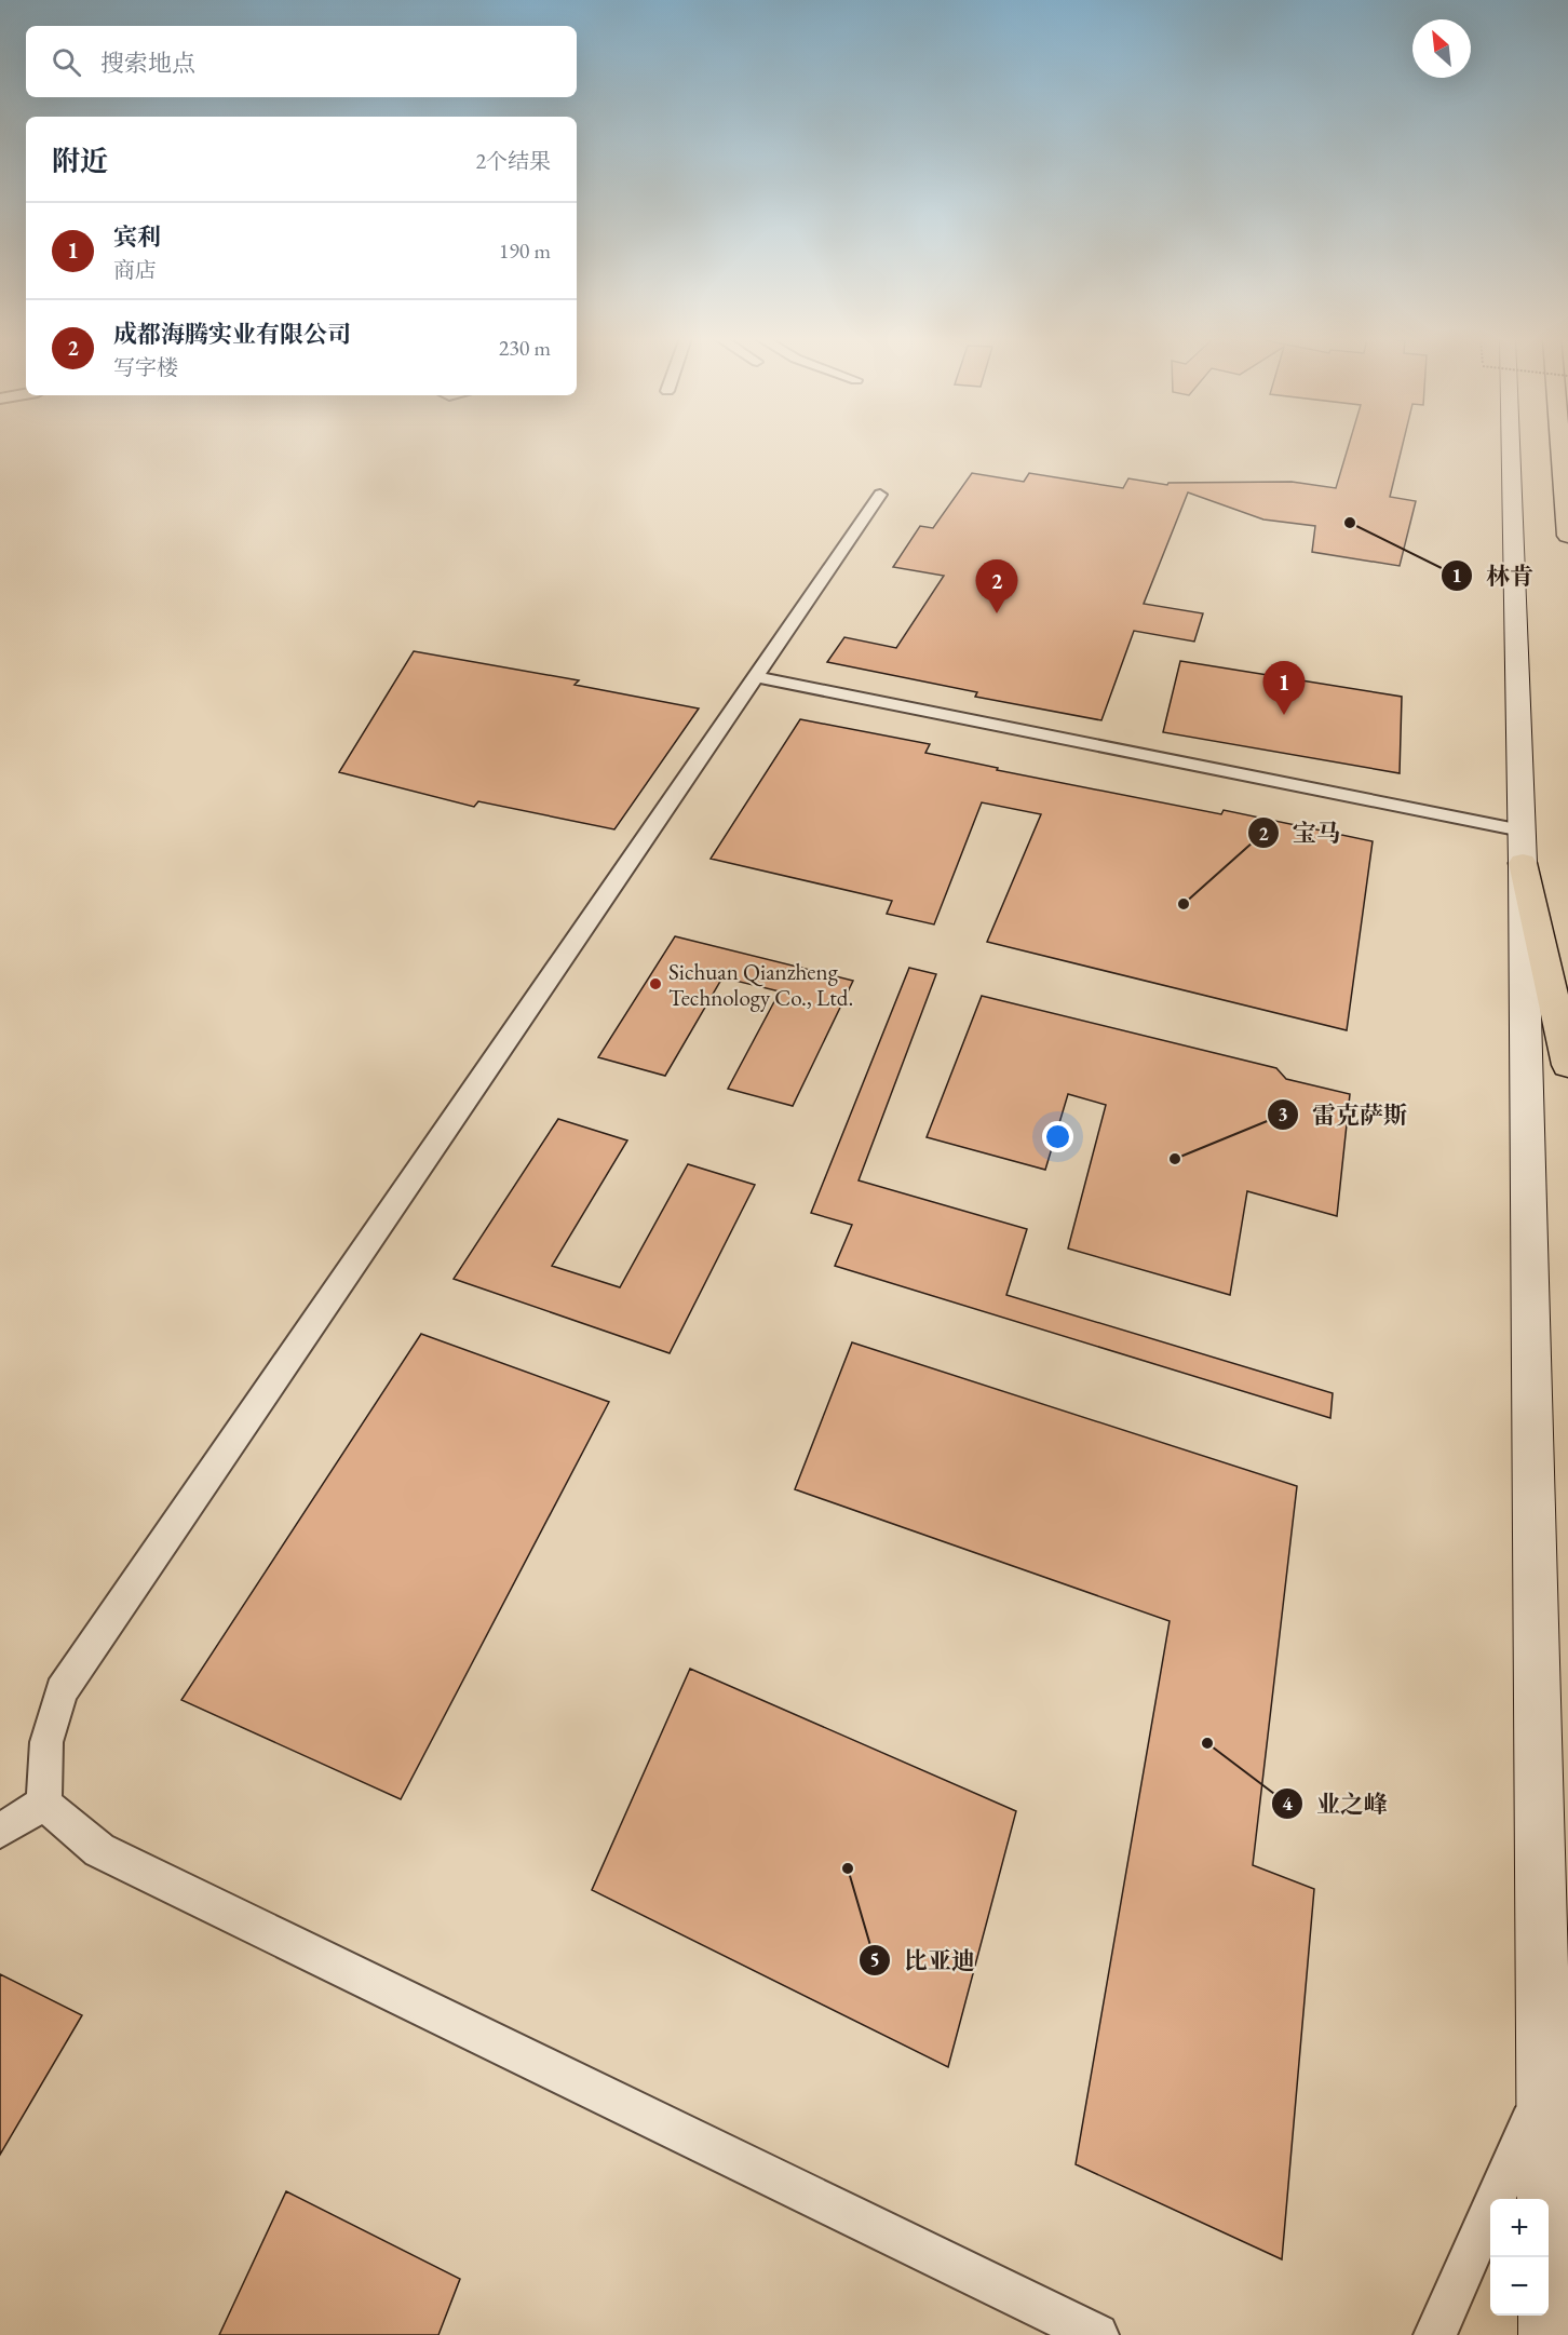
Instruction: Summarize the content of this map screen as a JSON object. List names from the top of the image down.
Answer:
{
  "places": [
    "林肯",
    "宝马",
    "Sichuan Qianzheng Technology Co., Ltd.",
    "雷克萨斯",
    "业之峰",
    "比亚迪"
  ],
  "north": "top left",
  "page": {
    "search": "搜索地点",
    "heading": ["附近", "2个结果"],
    "list": [
      {
        "mark": "1",
        "name": "宾利",
        "note": "商店",
        "value": "190 m"
      },
      {
        "mark": "2",
        "name": "成都海腾实业有限公司",
        "note": "写字楼",
        "value": "230 m"
      }
    ],
    "pins": ["2", "1"],
    "map_buttons": ["+", "−"]
  }
}
